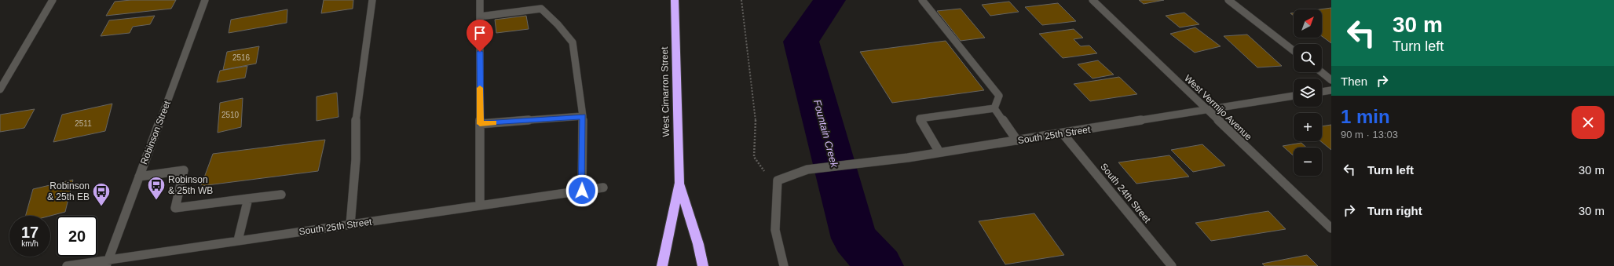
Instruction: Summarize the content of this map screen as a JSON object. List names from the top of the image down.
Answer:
{
  "streets": {
    "highway": ["West Cimarron Street"],
    "street": [
      "West Vermijo Avenue",
      "Robinson Street",
      "South 25th Street",
      "South 24th Street"
    ]
  },
  "crossings": [
    ["West Vermijo Avenue", "South 25th Street"],
    ["Robinson Street", "South 25th Street"],
    ["South 25th Street", "South 24th Street"]
  ],
  "water": ["Fountain Creek"],
  "places": {
    "bus stop": ["Robinson & 25th WB", "Robinson & 25th EB"]
  },
  "house_numbers": ["2516", "2510", "2511"],
  "north": "top right",
  "page": {
    "turn": ["30 m", "Turn left"],
    "map_buttons": ["+", "−"],
    "then": "Then",
    "heading": ["1 min", "90 m · 13:03"],
    "list": [
      {
        "name": "Turn left",
        "value": "30 m"
      },
      {
        "name": "Turn right",
        "value": "30 m"
      }
    ],
    "speed": "17 km/h",
    "limit": "20"
  }
}
